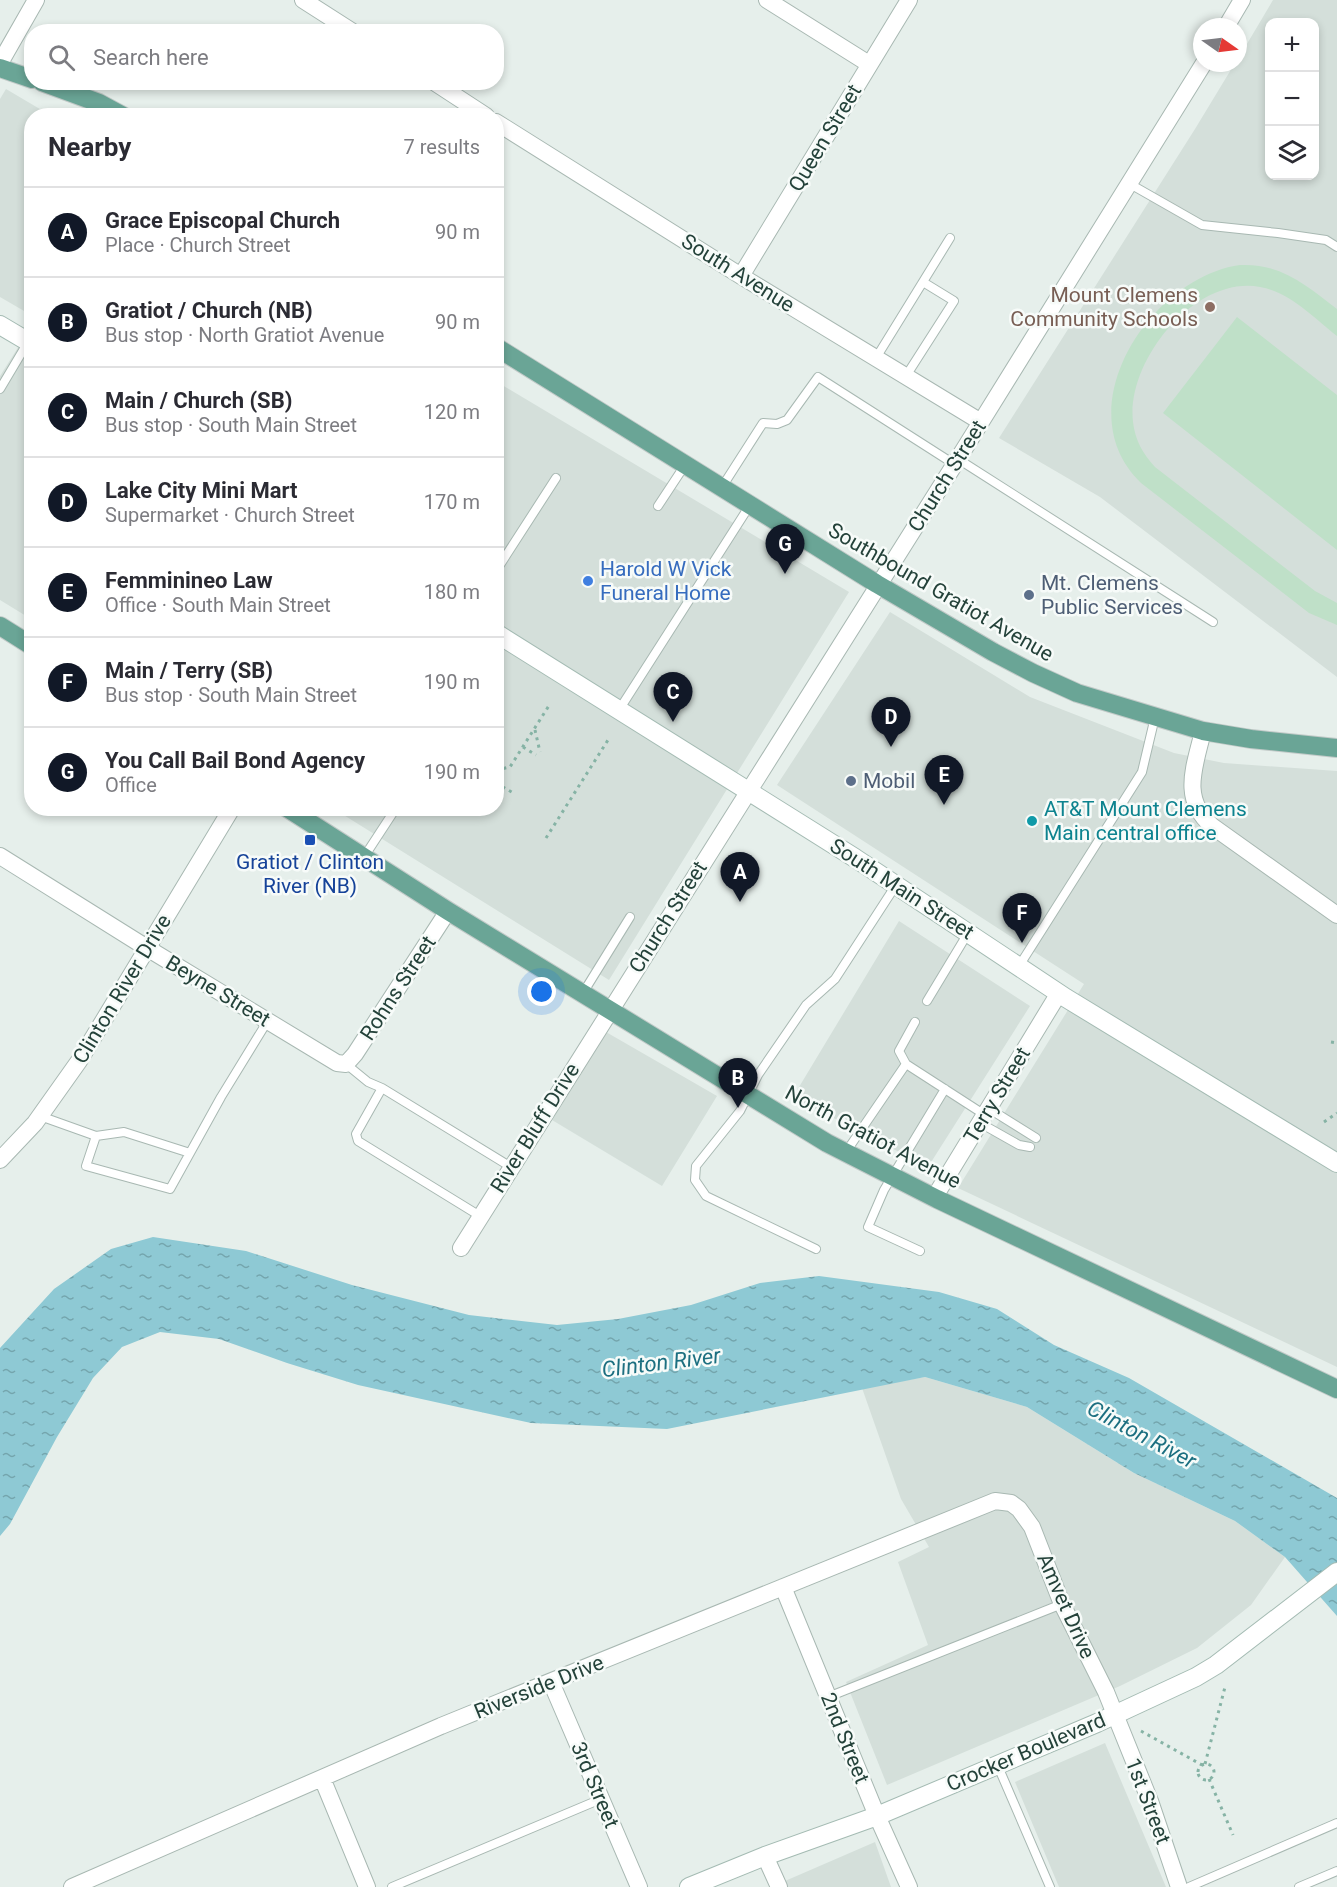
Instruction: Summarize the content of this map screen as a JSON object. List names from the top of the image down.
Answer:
{
  "streets": {
    "main road": ["Southbound Gratiot Avenue", "North Gratiot Avenue"],
    "street": [
      "Queen Street",
      "South Avenue",
      "Church Street",
      "South Main Street",
      "Rohns Street",
      "Clinton River Drive",
      "Beyne Street",
      "Terry Street",
      "River Bluff Drive",
      "Amvet Drive",
      "Riverside Drive",
      "2nd Street",
      "Crocker Boulevard",
      "3rd Street",
      "1st Street"
    ]
  },
  "crossings": [
    ["Queen Street", "South Avenue"],
    ["South Avenue", "Church Street"],
    ["Church Street", "Southbound Gratiot Avenue"],
    ["Church Street", "South Main Street"],
    ["Church Street", "River Bluff Drive"],
    ["Church Street", "North Gratiot Avenue"],
    ["South Main Street", "Terry Street"],
    ["Rohns Street", "Beyne Street"],
    ["Rohns Street", "North Gratiot Avenue"],
    ["Clinton River Drive", "Beyne Street"],
    ["Terry Street", "North Gratiot Avenue"],
    ["River Bluff Drive", "North Gratiot Avenue"],
    ["Amvet Drive", "Riverside Drive"],
    ["Amvet Drive", "Crocker Boulevard"],
    ["Amvet Drive", "1st Street"],
    ["Riverside Drive", "2nd Street"],
    ["Riverside Drive", "3rd Street"],
    ["2nd Street", "Crocker Boulevard"],
    ["Crocker Boulevard", "1st Street"]
  ],
  "water": ["Clinton River"],
  "places": {
    "other": [
      "Mount Clemens Community Schools",
      "Harold W Vick Funeral Home",
      "Mt. Clemens Public Services",
      "Mobil",
      "AT&T Mount Clemens Main central office"
    ],
    "transit": ["Gratiot / Clinton River (NB)"]
  },
  "north": "right",
  "page": {
    "map_buttons": ["+", "−"],
    "search": "Search here",
    "heading": ["Nearby", "7 results"],
    "list": [
      {
        "mark": "A",
        "name": "Grace Episcopal Church",
        "note": "Place · Church Street",
        "value": "90 m"
      },
      {
        "mark": "B",
        "name": "Gratiot / Church (NB)",
        "note": "Bus stop · North Gratiot Avenue",
        "value": "90 m"
      },
      {
        "mark": "C",
        "name": "Main / Church (SB)",
        "note": "Bus stop · South Main Street",
        "value": "120 m"
      },
      {
        "mark": "D",
        "name": "Lake City Mini Mart",
        "note": "Supermarket · Church Street",
        "value": "170 m"
      },
      {
        "mark": "E",
        "name": "Femminineo Law",
        "note": "Office · South Main Street",
        "value": "180 m"
      },
      {
        "mark": "F",
        "name": "Main / Terry (SB)",
        "note": "Bus stop · South Main Street",
        "value": "190 m"
      },
      {
        "mark": "G",
        "name": "You Call Bail Bond Agency",
        "note": "Office",
        "value": "190 m"
      }
    ],
    "pins": [
      "G",
      "C",
      "D",
      "E",
      "A",
      "F",
      "B"
    ]
  }
}
